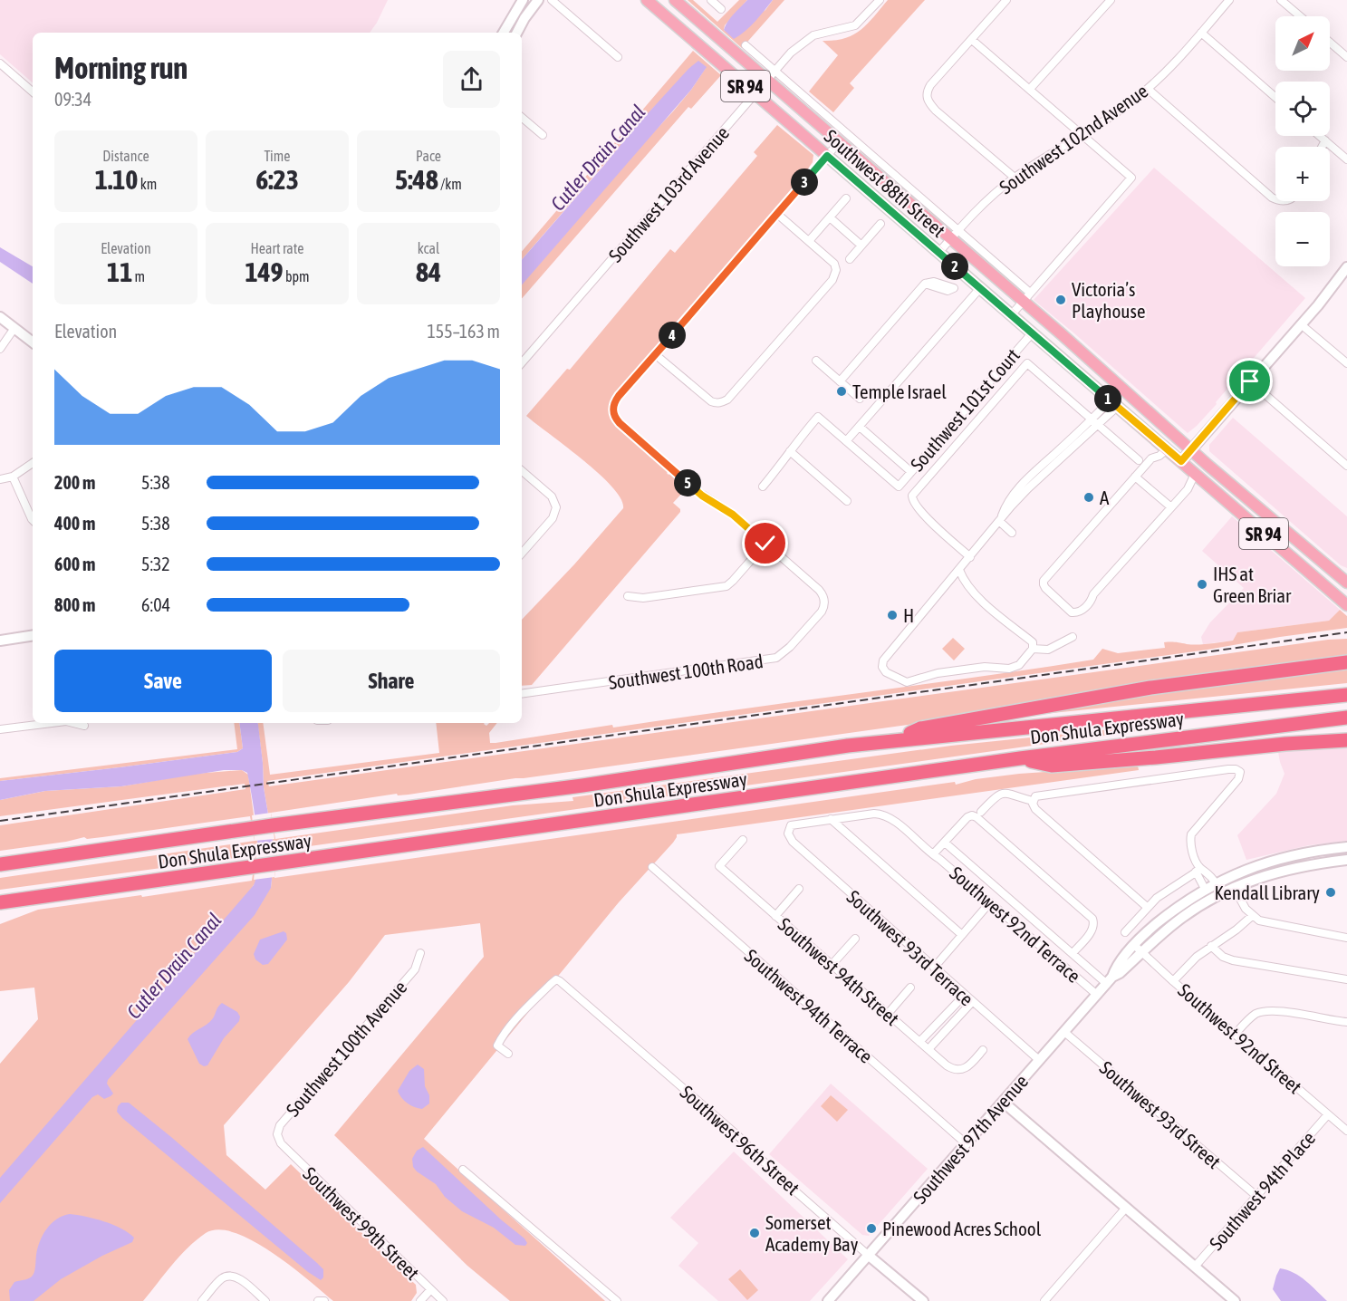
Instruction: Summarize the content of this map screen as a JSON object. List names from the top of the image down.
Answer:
{
  "streets": {
    "highway": ["Don Shula Expressway"],
    "main road": ["SR 94", "Southwest 88th Street"],
    "street": [
      "Southwest 102nd Avenue",
      "Southwest 103rd Avenue",
      "Southwest 101st Court",
      "Southwest 100th Road",
      "Southwest 92nd Terrace",
      "Southwest 93rd Terrace",
      "Southwest 94th Street",
      "Southwest 94th Terrace",
      "Southwest 92nd Street",
      "Southwest 100th Avenue",
      "Southwest 93rd Street",
      "Southwest 97th Avenue",
      "Southwest 96th Street",
      "Southwest 94th Place",
      "Southwest 99th Street"
    ]
  },
  "crossings": [
    ["Southwest 102nd Avenue", "Southwest 88th Street"],
    ["Southwest 88th Street", "Southwest 103rd Avenue"],
    ["Southwest 88th Street", "Southwest 101st Court"],
    ["Southwest 92nd Terrace", "Southwest 93rd Terrace"],
    ["Southwest 92nd Terrace", "Southwest 97th Avenue"],
    ["Southwest 93rd Terrace", "Southwest 97th Avenue"],
    ["Southwest 94th Terrace", "Southwest 97th Avenue"],
    ["Southwest 92nd Street", "Southwest 97th Avenue"],
    ["Southwest 92nd Street", "Southwest 94th Place"],
    ["Southwest 100th Avenue", "Southwest 99th Street"],
    ["Southwest 93rd Street", "Southwest 97th Avenue"],
    ["Southwest 93rd Street", "Southwest 94th Place"],
    ["Southwest 97th Avenue", "Southwest 96th Street"]
  ],
  "water": ["Cutler Drain Canal"],
  "places": [
    "Victoria’s Playhouse",
    "Temple Israel",
    "A",
    "IHS at Green Briar",
    "H",
    "Kendall Library",
    "Pinewood Acres School",
    "Somerset Academy Bay"
  ],
  "north": "top right",
  "page": {
    "map_buttons": ["+", "−"],
    "heading": ["Morning run", "09:34"],
    "stats": [
      ["Distance", "1.10 km"],
      ["Time", "6:23"],
      ["Pace", "5:48 /km"],
      ["Elevation", "11 m"],
      ["Heart rate", "149 bpm"],
      ["kcal", "84"]
    ],
    "pins": [
      "3",
      "2",
      "4",
      "1",
      "5"
    ],
    "chart": ["Elevation", "155–163 m"],
    "list": [
      {
        "name": "200 m",
        "note": "5:38"
      },
      {
        "name": "400 m",
        "note": "5:38"
      },
      {
        "name": "600 m",
        "note": "5:32"
      },
      {
        "name": "800 m",
        "note": "6:04"
      }
    ],
    "buttons": ["Save", "Share"]
  }
}
